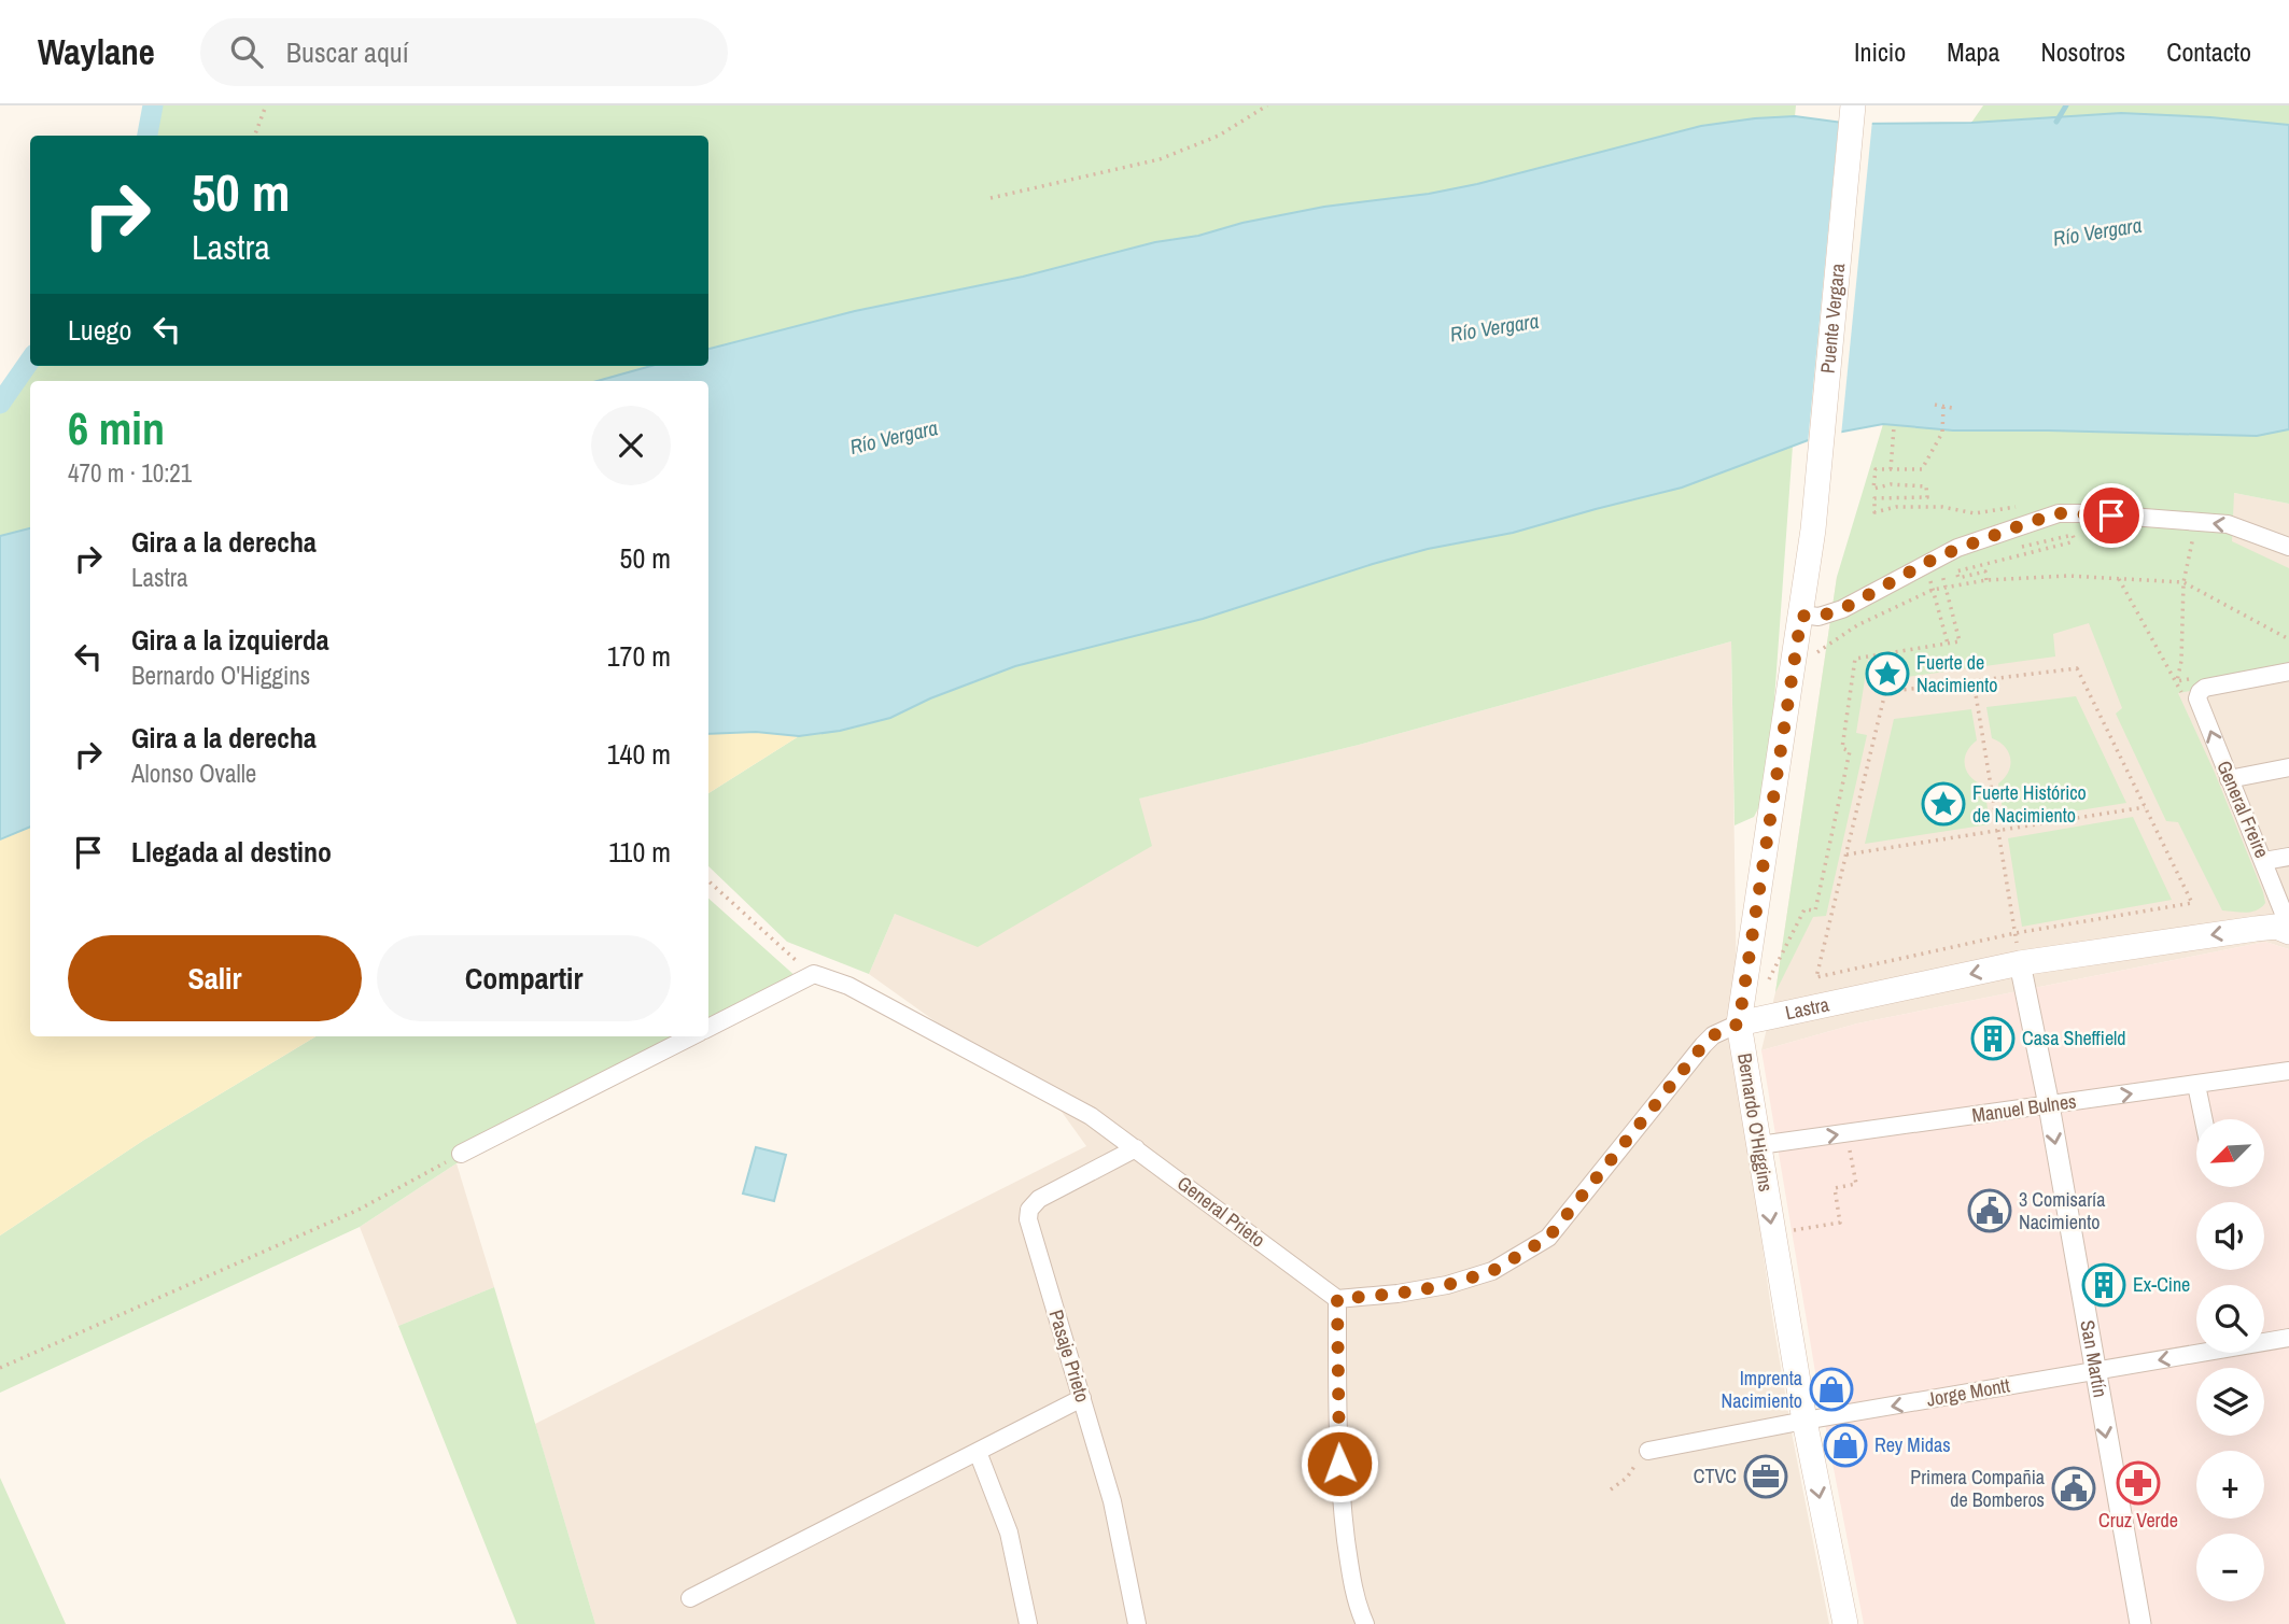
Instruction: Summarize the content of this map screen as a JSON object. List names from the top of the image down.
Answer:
{
  "streets": {
    "main road": ["Puente Vergara", "Lastra", "Bernardo O'Higgins"],
    "street": [
      "General Freire",
      "Manuel Bulnes",
      "General Prieto",
      "Pasaje Prieto",
      "San Martín",
      "Jorge Montt"
    ]
  },
  "crossings": [
    ["Puente Vergara", "Bernardo O'Higgins"],
    ["Lastra", "Bernardo O'Higgins"],
    ["Lastra", "General Prieto"],
    ["Lastra", "San Martín"],
    ["Manuel Bulnes", "Bernardo O'Higgins"],
    ["Manuel Bulnes", "San Martín"],
    ["Bernardo O'Higgins", "Jorge Montt"],
    ["General Prieto", "Pasaje Prieto"],
    ["San Martín", "Jorge Montt"]
  ],
  "one_way": [
    "Lastra",
    "Manuel Bulnes",
    "San Martín",
    "Jorge Montt"
  ],
  "water": ["Río Vergara"],
  "places": {
    "place": ["Fuerte de Nacimiento", "Fuerte Histórico de Nacimiento"],
    "building": ["Casa Sheffield", "Ex-Cine"],
    "public building": ["3 Comisaría Nacimiento", "Primera Compañia de Bomberos"],
    "shop": ["Imprenta Nacimiento", "Rey Midas"],
    "office": ["CTVC"],
    "pharmacy": ["Cruz Verde"]
  },
  "north": "bottom left",
  "page": {
    "header": "Waylane",
    "search": "Buscar aquí",
    "nav": [
      "Inicio",
      "Mapa",
      "Nosotros",
      "Contacto"
    ],
    "turn": ["50 m", "Lastra"],
    "then": "Luego",
    "heading": ["6 min", "470 m · 10:21"],
    "list": [
      {
        "name": "Gira a la derecha",
        "note": "Lastra",
        "value": "50 m"
      },
      {
        "name": "Gira a la izquierda",
        "note": "Bernardo O'Higgins",
        "value": "170 m"
      },
      {
        "name": "Gira a la derecha",
        "note": "Alonso Ovalle",
        "value": "140 m"
      },
      {
        "name": "Llegada al destino",
        "value": "110 m"
      }
    ],
    "buttons": ["Salir", "Compartir"],
    "map_buttons": ["+", "−"]
  }
}
